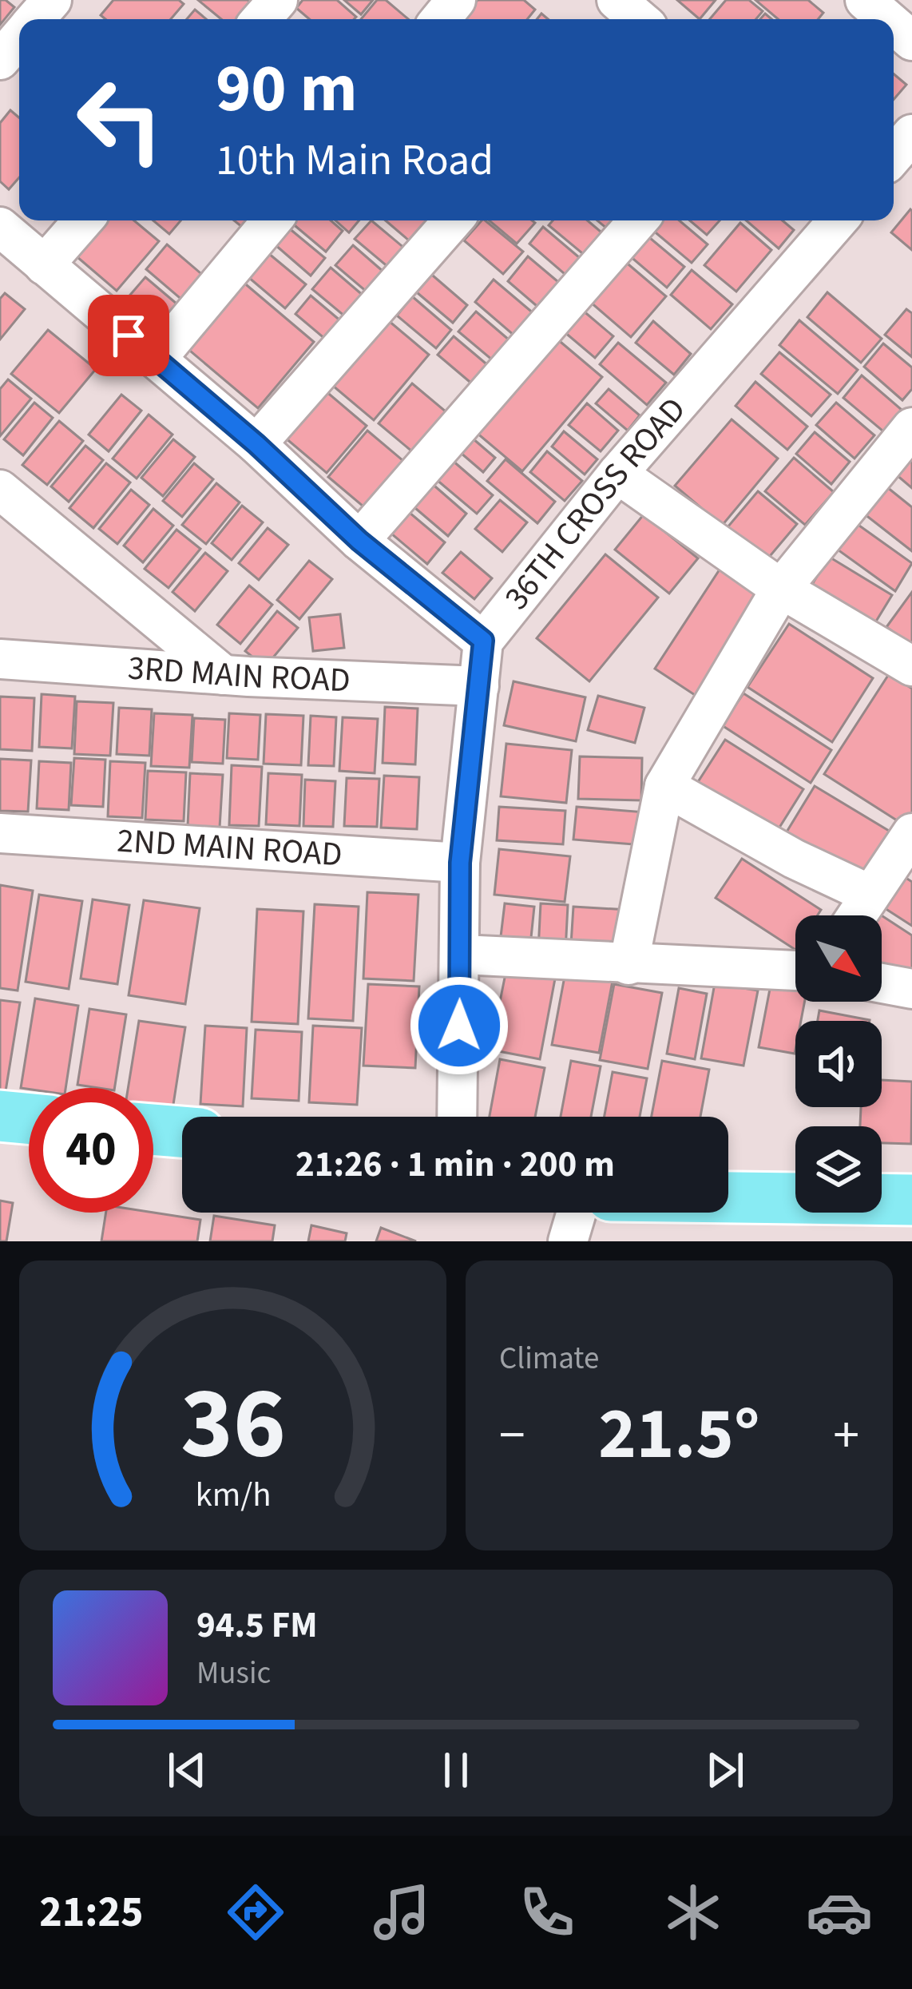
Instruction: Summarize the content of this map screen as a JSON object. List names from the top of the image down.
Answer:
{
  "streets": {
    "street": ["36TH CROSS ROAD", "3RD MAIN ROAD", "2ND MAIN ROAD"]
  },
  "crossings": [
    ["36TH CROSS ROAD", "3RD MAIN ROAD"],
    ["36TH CROSS ROAD", "2ND MAIN ROAD"]
  ],
  "north": "bottom right",
  "page": {
    "turn": ["90 m", "10th Main Road"],
    "limit": "40",
    "trip": "21:26 · 1 min · 200 m",
    "tile": "Climate",
    "heat": ["−", "21.5°", "+"],
    "song": ["94.5 FM", "Music"],
    "tabs": "21:25",
    "gauge": ["36", "km/h"]
  }
}
